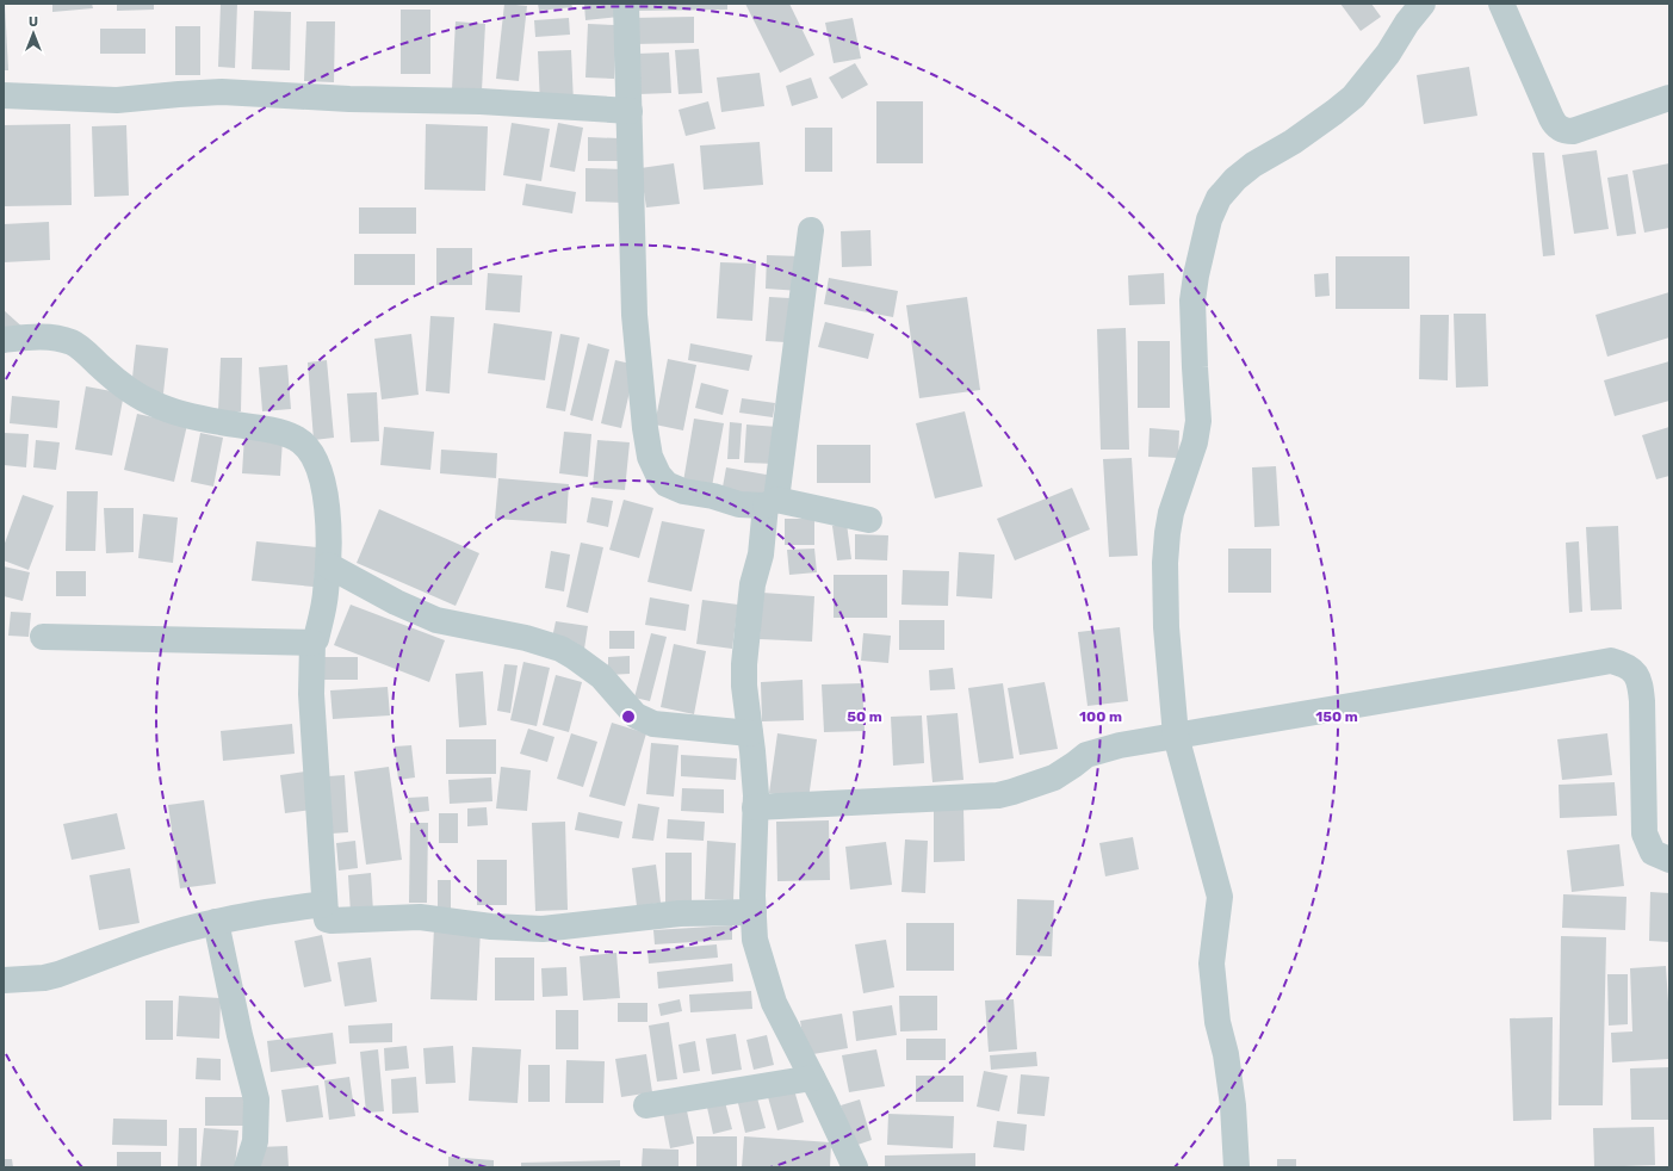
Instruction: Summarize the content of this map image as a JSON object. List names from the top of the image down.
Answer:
{
  "north": "top",
  "rings": ["50 m", "100 m", "150 m"]
}
